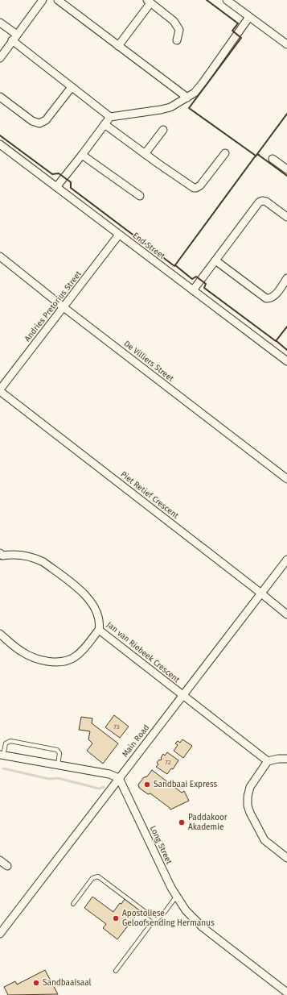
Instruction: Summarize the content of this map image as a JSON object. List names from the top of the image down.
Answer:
{
  "streets": {
    "street": [
      "End Street",
      "Andries Pretorius Street",
      "De Villiers Street",
      "Piet Retief Crescent",
      "Jan van Riebeek Crescent",
      "Main Road",
      "Long Street"
    ]
  },
  "crossings": [
    ["End Street", "Andries Pretorius Street"],
    ["Andries Pretorius Street", "De Villiers Street"],
    ["Andries Pretorius Street", "Piet Retief Crescent"],
    ["Piet Retief Crescent", "Main Road"],
    ["Jan van Riebeek Crescent", "Main Road"],
    ["Main Road", "Long Street"]
  ],
  "places": [
    "Sandbaai Express",
    "Paddakoor Akademie",
    "Apostoliese Geloofsending Hermanus",
    "Sandbaaisaal"
  ],
  "house_numbers": ["73", "72"]
}
